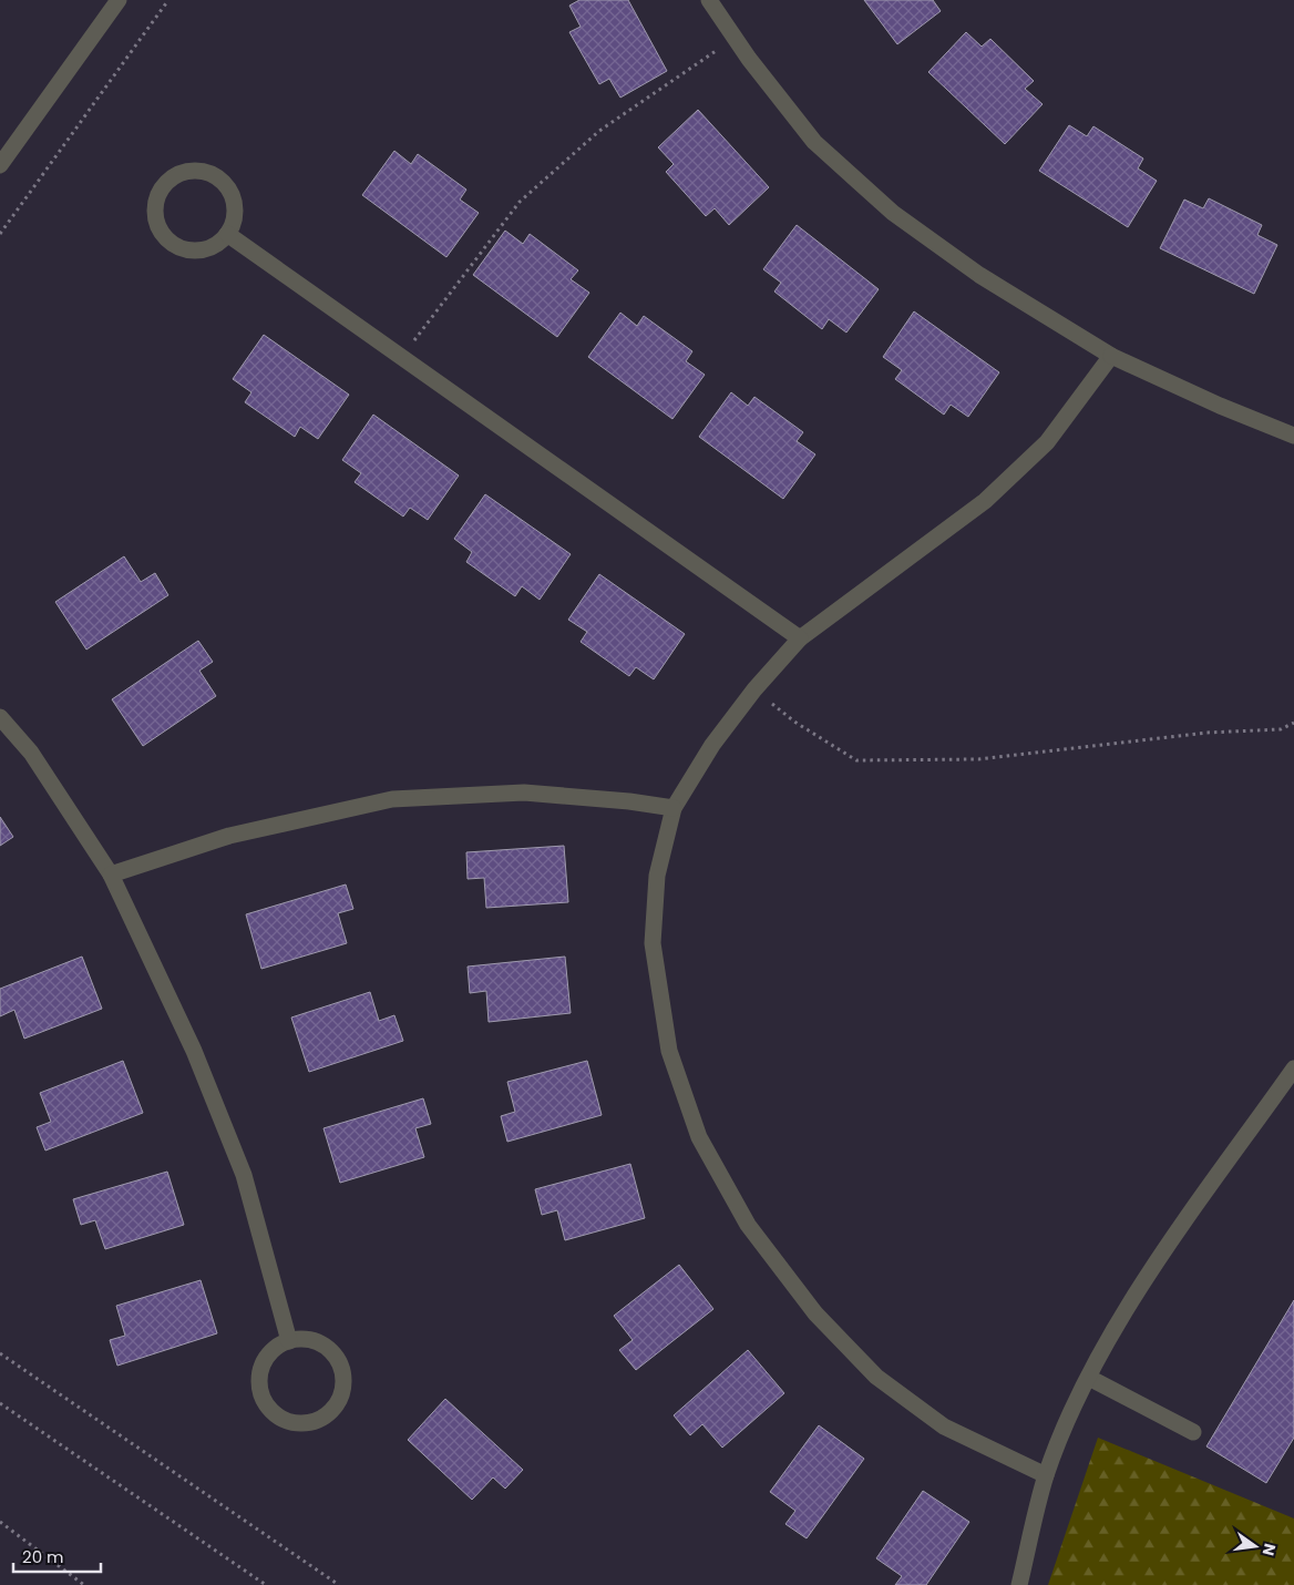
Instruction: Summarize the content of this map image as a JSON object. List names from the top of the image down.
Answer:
{
  "scale_bar": "20 m",
  "north": "right"
}
